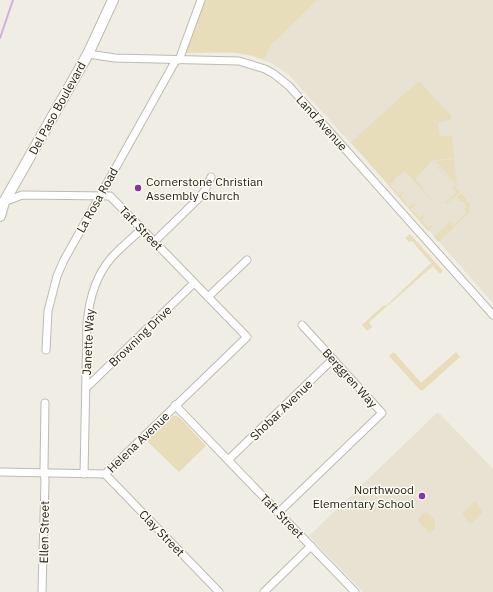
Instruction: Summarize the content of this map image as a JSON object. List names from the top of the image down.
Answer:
{
  "streets": {
    "main road": ["Del Paso Boulevard"],
    "street": [
      "Land Avenue",
      "La Rosa Road",
      "Taft Street",
      "Browning Drive",
      "Janette Way",
      "Berggren Way",
      "Shobar Avenue",
      "Helena Avenue",
      "Ellen Street",
      "Clay Street"
    ]
  },
  "crossings": [
    ["Del Paso Boulevard", "Land Avenue"],
    ["Del Paso Boulevard", "Taft Street"],
    ["Land Avenue", "La Rosa Road"],
    ["La Rosa Road", "Taft Street"],
    ["Taft Street", "Browning Drive"],
    ["Taft Street", "Janette Way"],
    ["Taft Street", "Berggren Way"],
    ["Taft Street", "Shobar Avenue"],
    ["Taft Street", "Helena Avenue"],
    ["Browning Drive", "Janette Way"],
    ["Janette Way", "Helena Avenue"],
    ["Berggren Way", "Shobar Avenue"],
    ["Helena Avenue", "Ellen Street"],
    ["Helena Avenue", "Clay Street"]
  ],
  "places": ["Cornerstone Christian Assembly Church", "Northwood Elementary School"]
}
